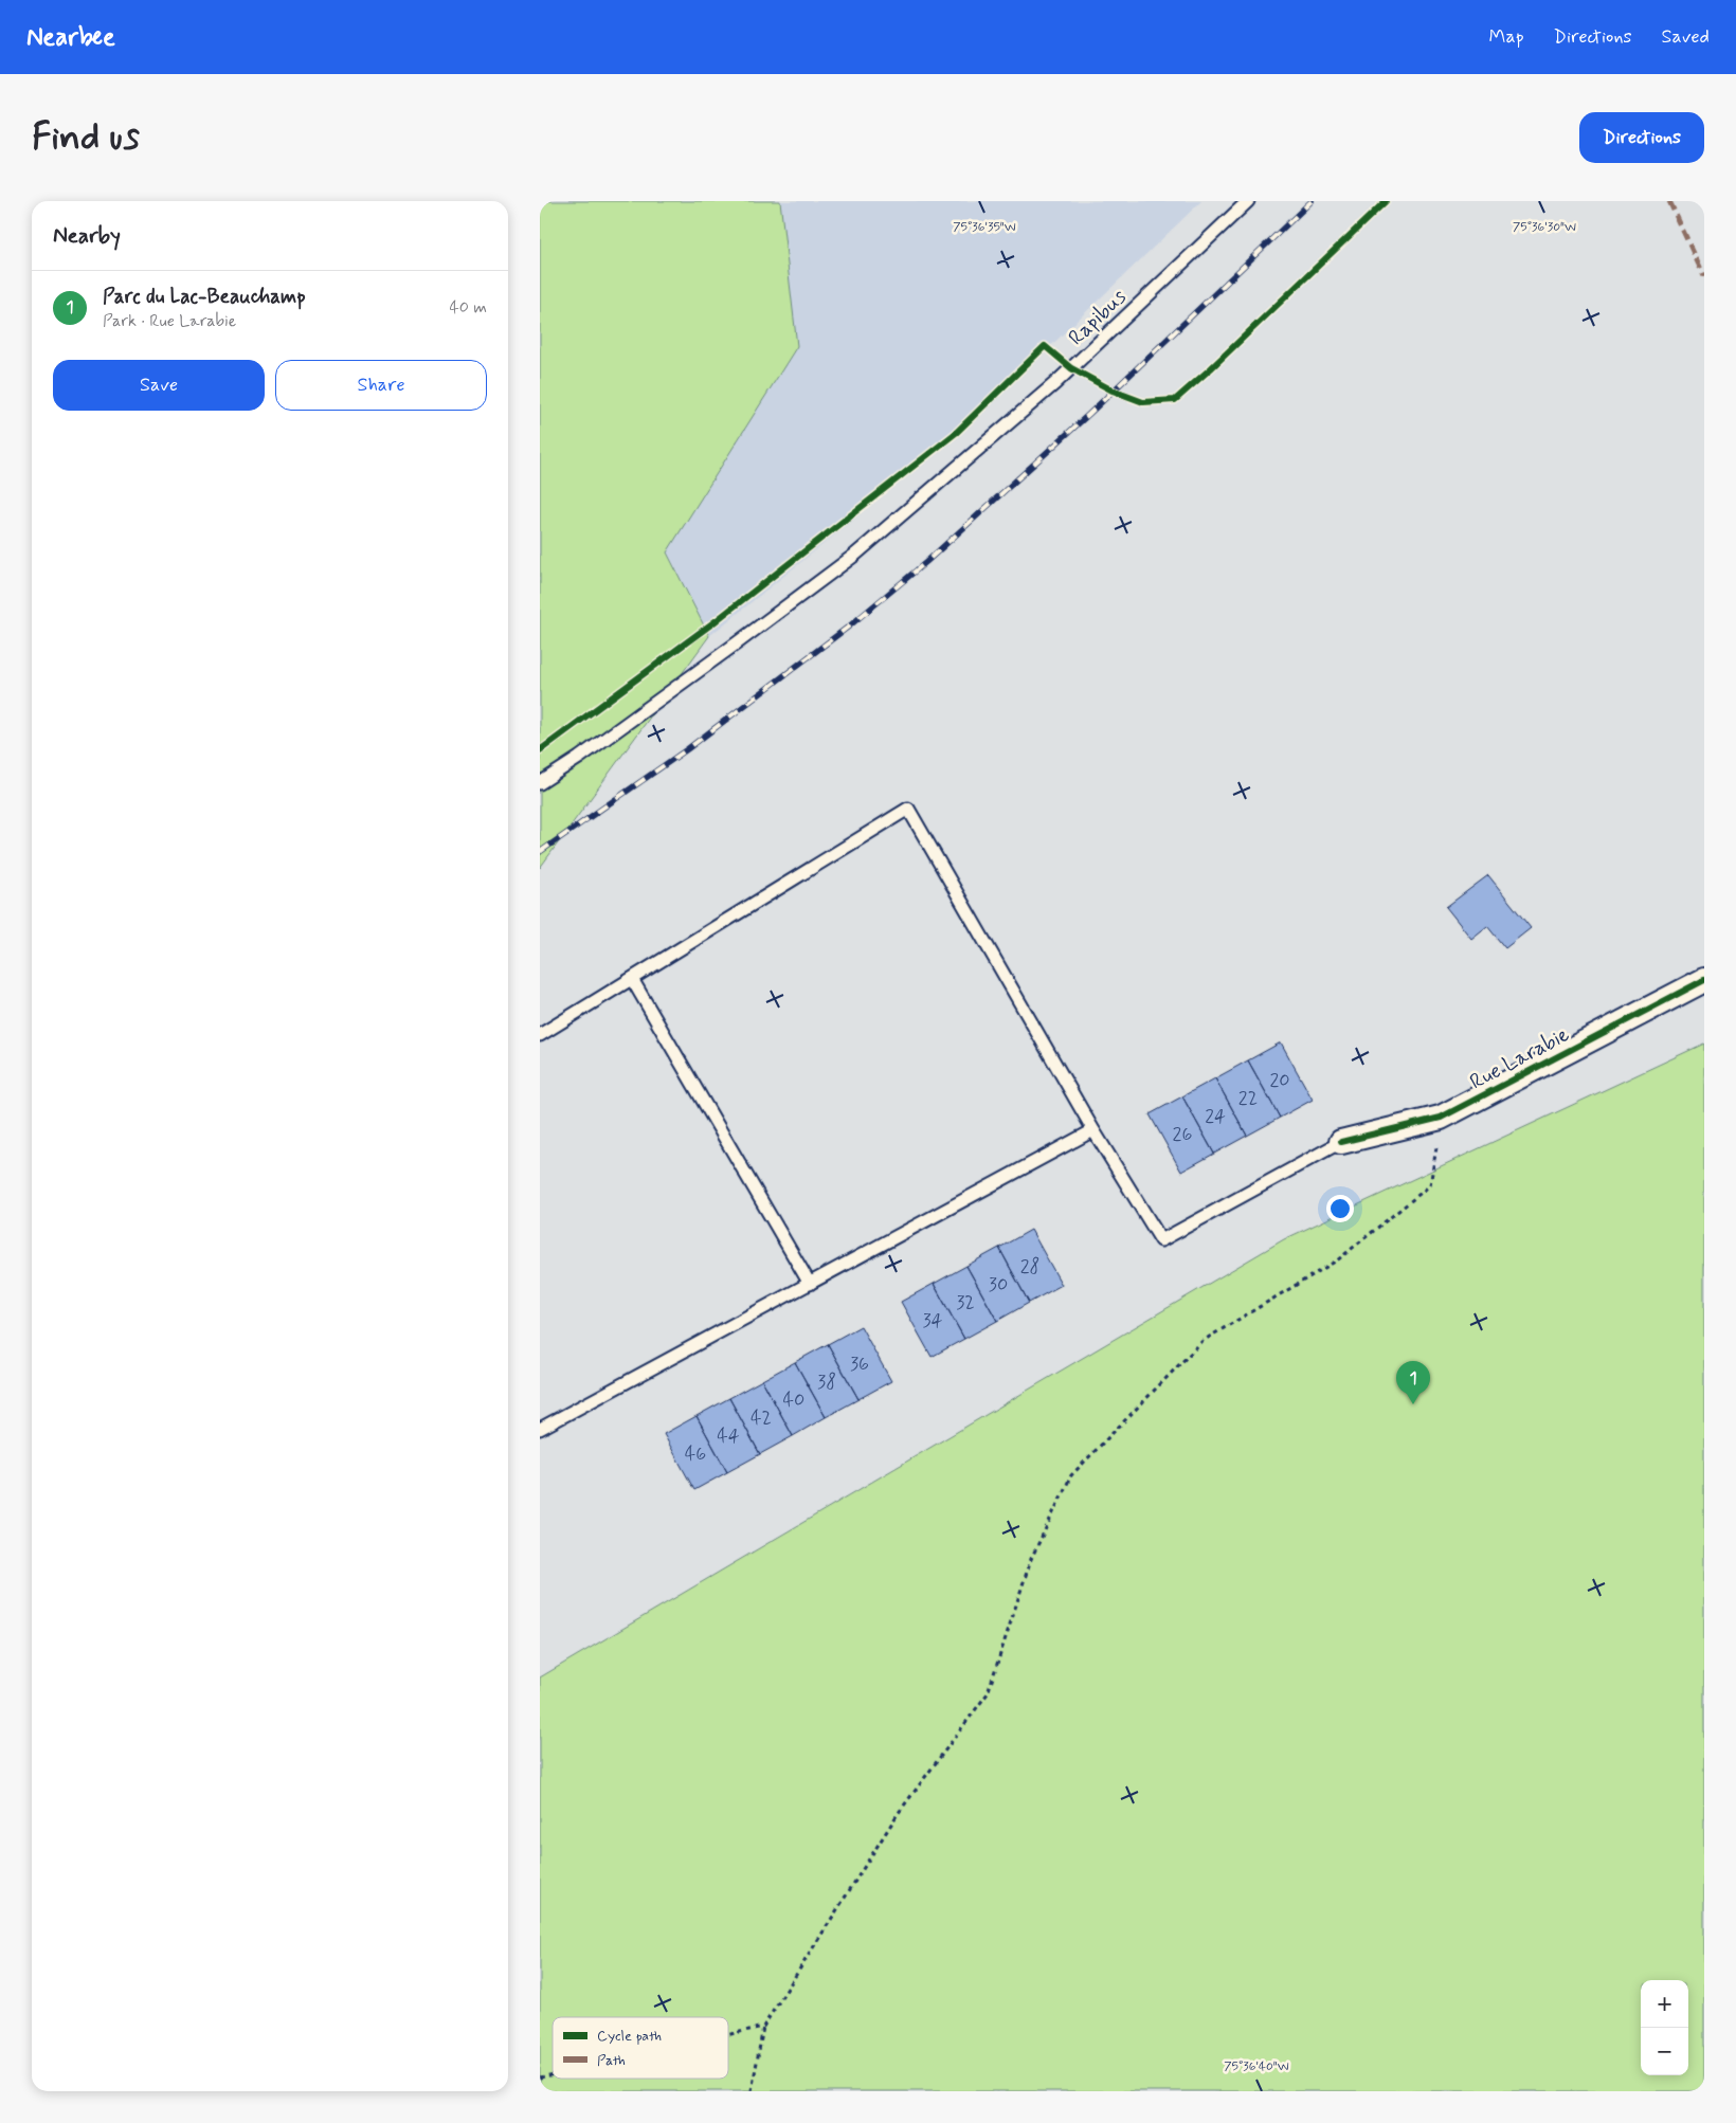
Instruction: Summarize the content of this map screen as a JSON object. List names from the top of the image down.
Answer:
{
  "streets": {
    "street": ["Rue Larabie"],
    "lane": ["Rapibus"]
  },
  "house_numbers": [
    "20",
    "22",
    "24",
    "26",
    "28",
    "30",
    "32",
    "34",
    "36",
    "38",
    "40",
    "42",
    "44",
    "46"
  ],
  "legend": ["Cycle path", "Path"],
  "page": {
    "header": "Nearbee",
    "nav": ["Map", "Directions", "Saved"],
    "buttons": [
      "Directions",
      ["Save", "Share"]
    ],
    "title": "Find us",
    "heading": "Nearby",
    "list": [
      {
        "mark": "1",
        "name": "Parc du Lac-Beauchamp",
        "note": "Park · Rue Larabie",
        "value": "40 m"
      }
    ],
    "pins": "1",
    "map_buttons": ["+", "−"]
  },
  "coordinates": ["75°36'35\"W", "75°36'30\"W", "75°36'40\"W"]
}
